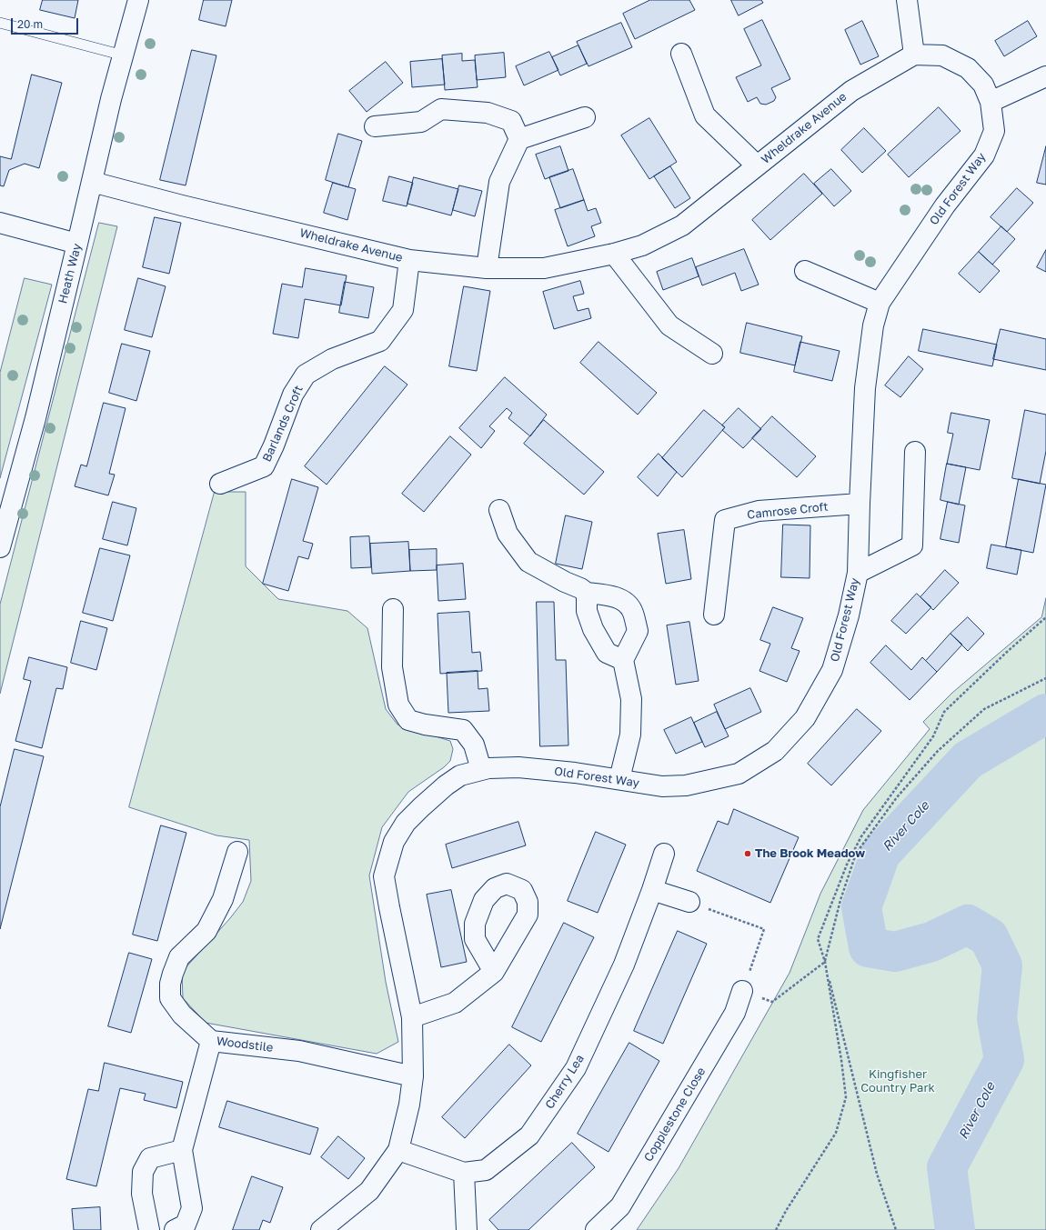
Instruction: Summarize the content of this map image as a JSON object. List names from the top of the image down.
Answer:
{
  "streets": {
    "street": [
      "Wheldrake Avenue",
      "Old Forest Way",
      "Heath Way",
      "Barlands Croft",
      "Camrose Croft",
      "Woodstile",
      "Cherry Lea",
      "Copplestone Close"
    ]
  },
  "crossings": [
    ["Wheldrake Avenue", "Heath Way"],
    ["Wheldrake Avenue", "Barlands Croft"],
    ["Old Forest Way", "Camrose Croft"],
    ["Old Forest Way", "Woodstile"],
    ["Old Forest Way", "Cherry Lea"]
  ],
  "water": ["River Cole"],
  "parks": ["Kingfisher Country Park"],
  "places": ["The Brook Meadow"],
  "scale_bar": "20 m"
}
